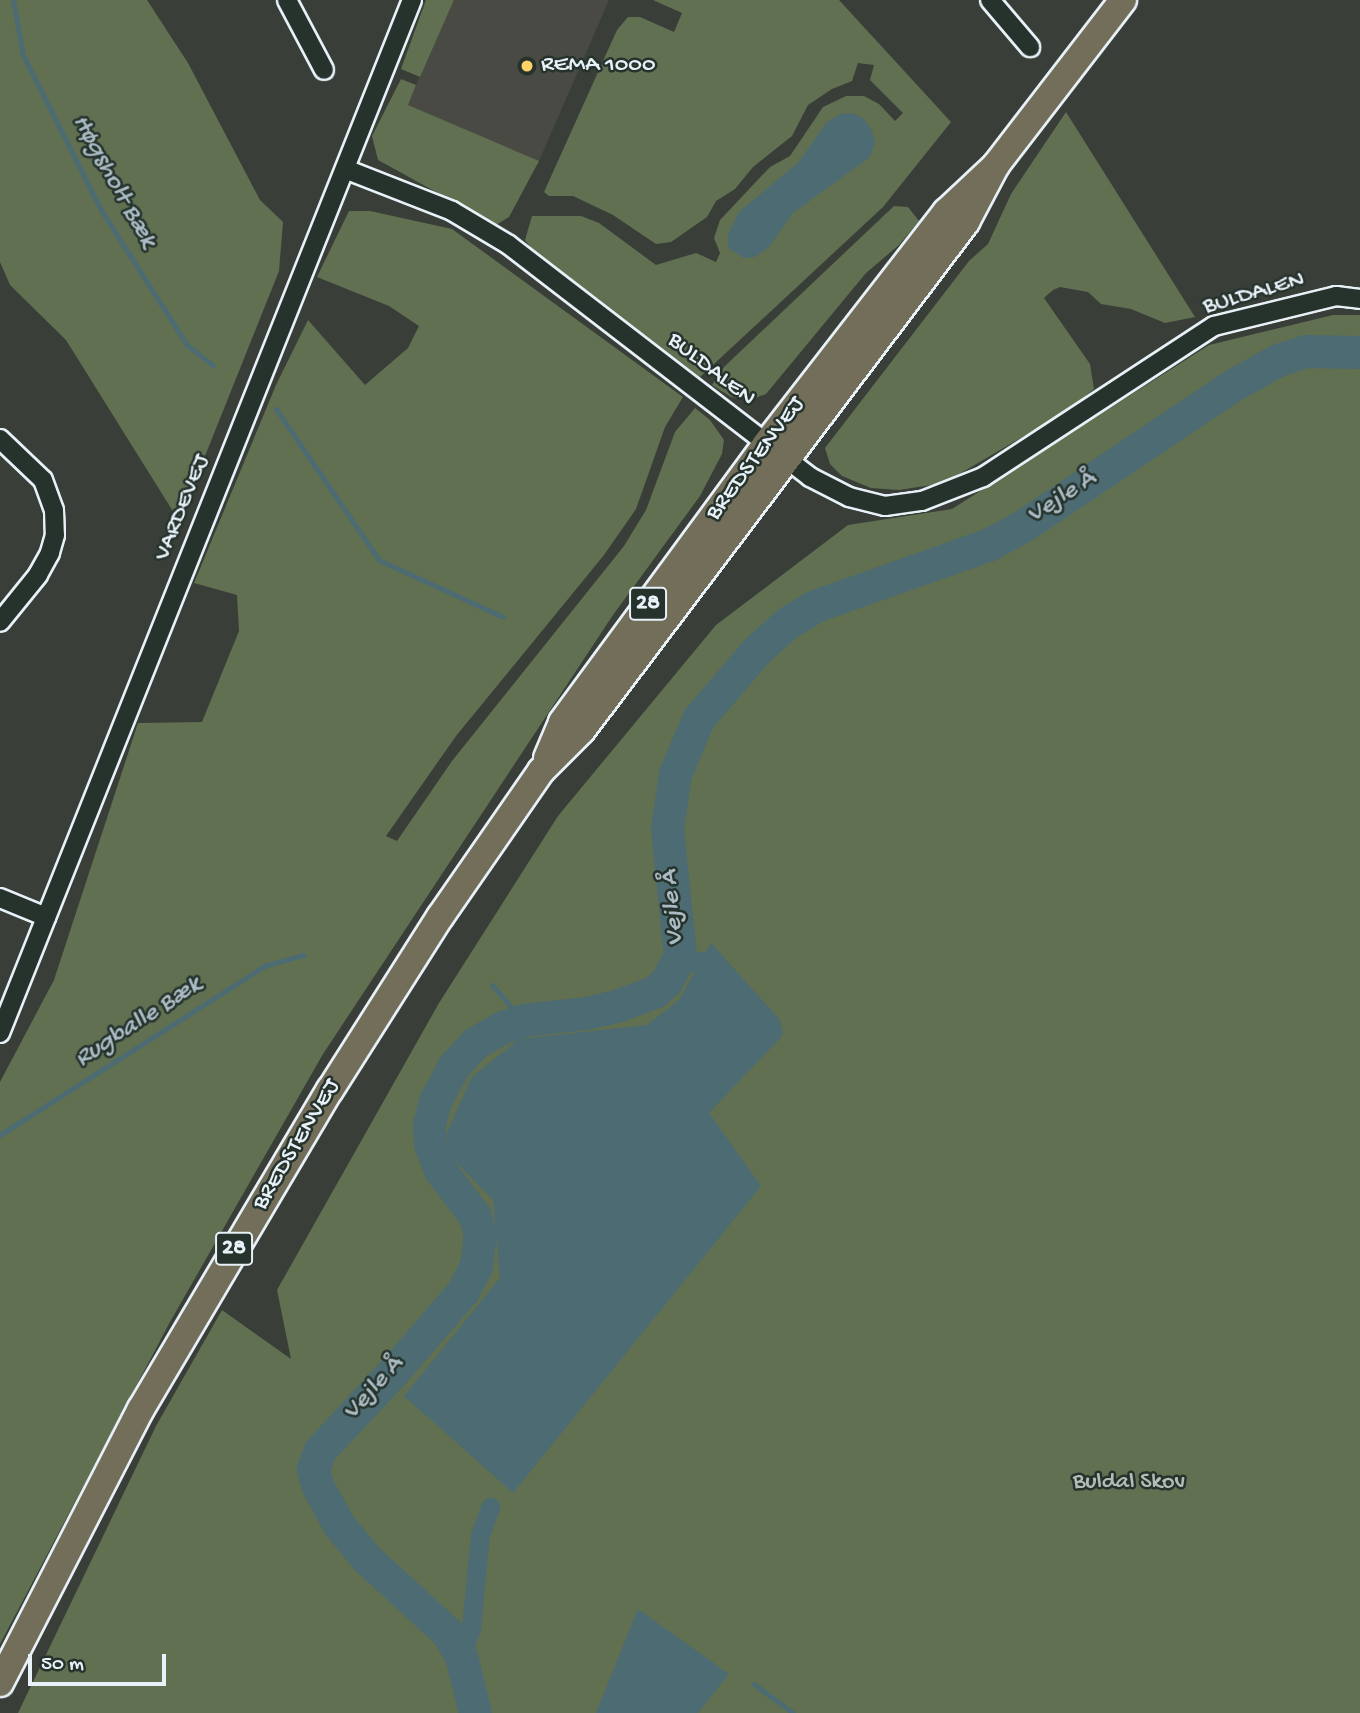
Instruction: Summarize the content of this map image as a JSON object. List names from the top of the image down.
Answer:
{
  "streets": {
    "highway": ["BREDSTENVEJ", "28"],
    "street": ["BULDALEN", "VARDEVEJ"]
  },
  "crossings": [
    ["BULDALEN", "BREDSTENVEJ"],
    ["BULDALEN", "VARDEVEJ"]
  ],
  "water": ["Høgsholt Bæk", "Vejle Å", "Rugballe Bæk"],
  "parks": ["Buldal Skov"],
  "places": ["REMA 1000"],
  "scale_bar": "50 m"
}
